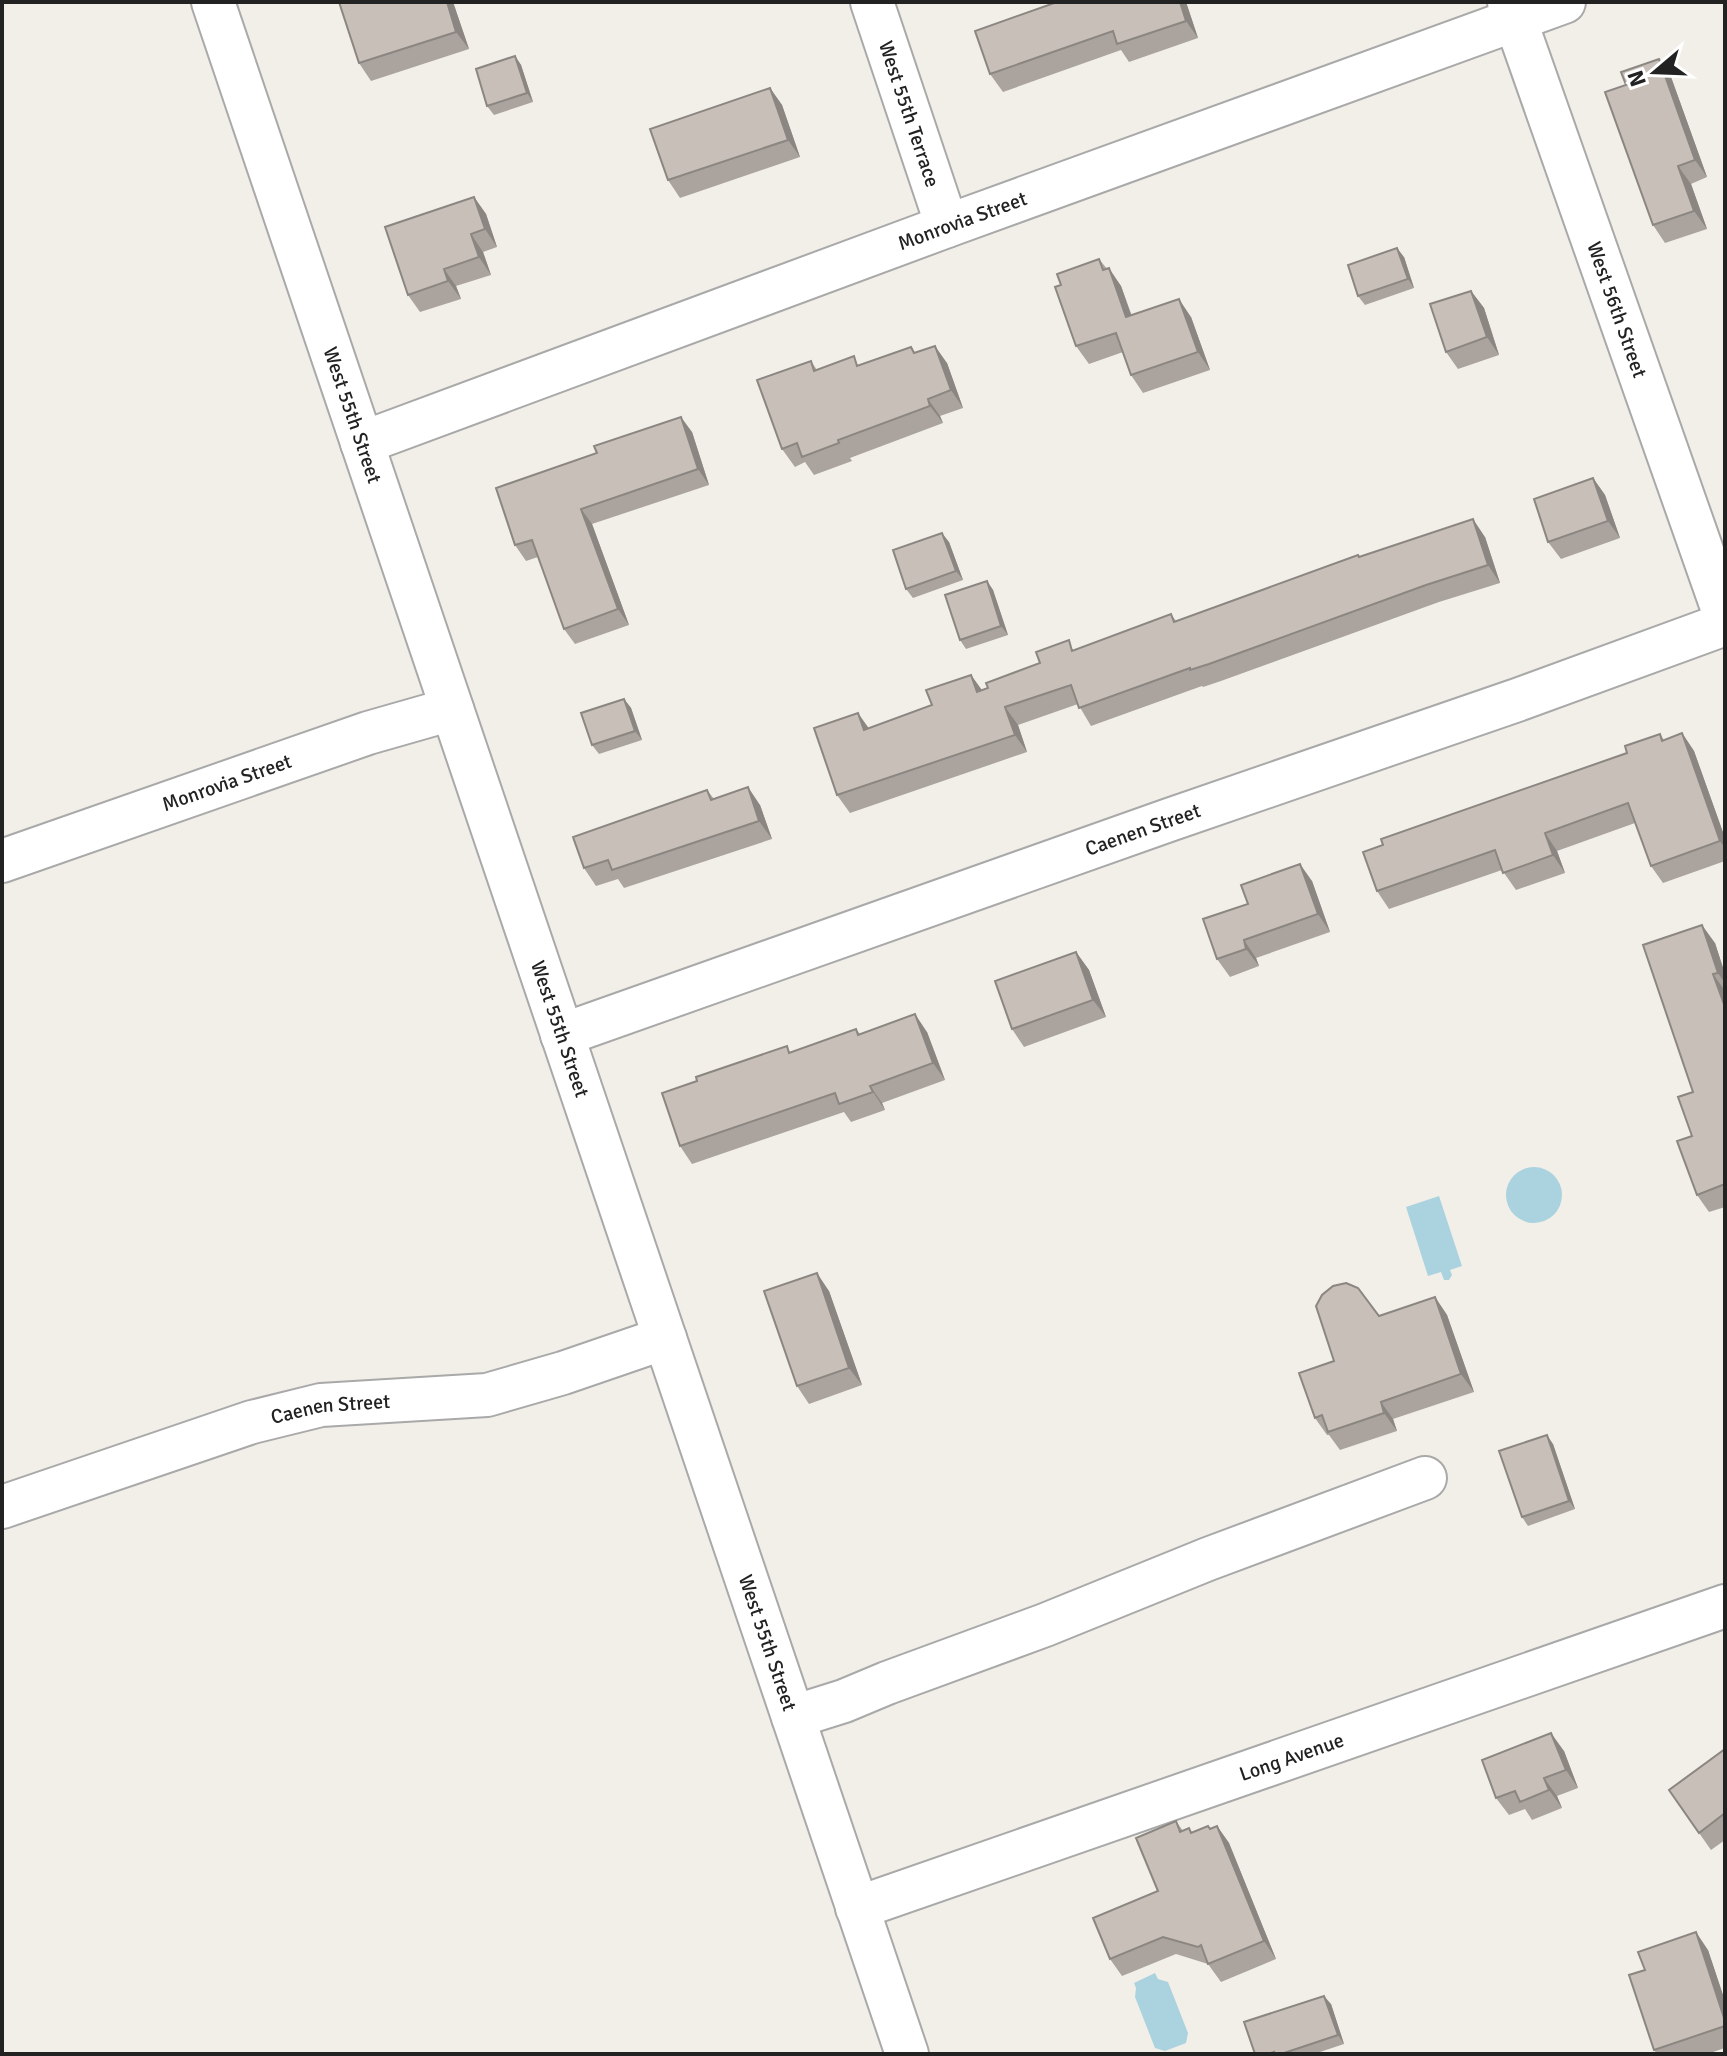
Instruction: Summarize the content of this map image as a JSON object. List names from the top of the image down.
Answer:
{
  "streets": {
    "street": [
      "West 55th Terrace",
      "Monrovia Street",
      "West 56th Street",
      "West 55th Street",
      "Caenen Street",
      "Long Avenue"
    ]
  },
  "crossings": [
    ["West 55th Terrace", "Monrovia Street"],
    ["Monrovia Street", "West 56th Street"],
    ["Monrovia Street", "West 55th Street"],
    ["West 55th Street", "Caenen Street"],
    ["West 55th Street", "Long Avenue"]
  ],
  "north": "left"
}
